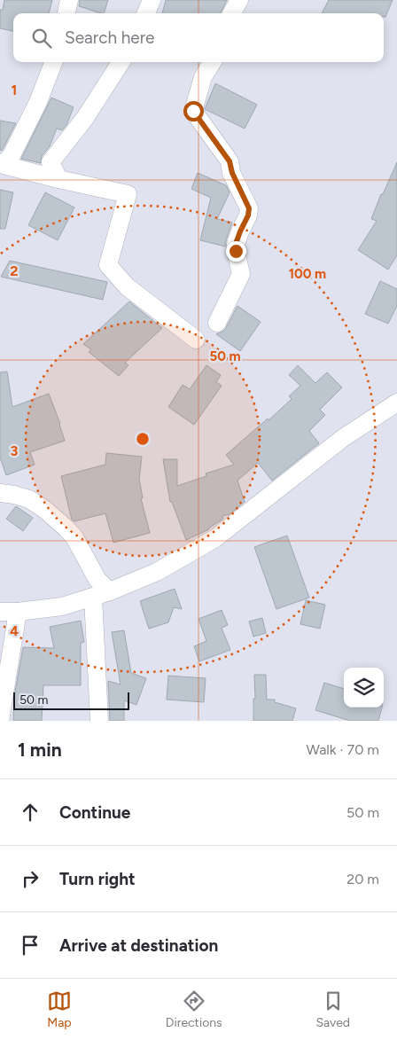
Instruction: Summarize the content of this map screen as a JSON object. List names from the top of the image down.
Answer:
{
  "scale_bar": "50 m",
  "page": {
    "search": "Search here",
    "scale": "50 m",
    "heading": ["1 min", "Walk · 70 m"],
    "list": [
      ["Continue", "50 m"],
      ["Turn right", "20 m"],
      "Arrive at destination"
    ],
    "nav": ["Map", "Directions", "Saved"]
  },
  "grid": {
    "rows": [
      "1",
      "2",
      "3",
      "4"
    ]
  },
  "rings": ["100 m", "50 m"]
}
